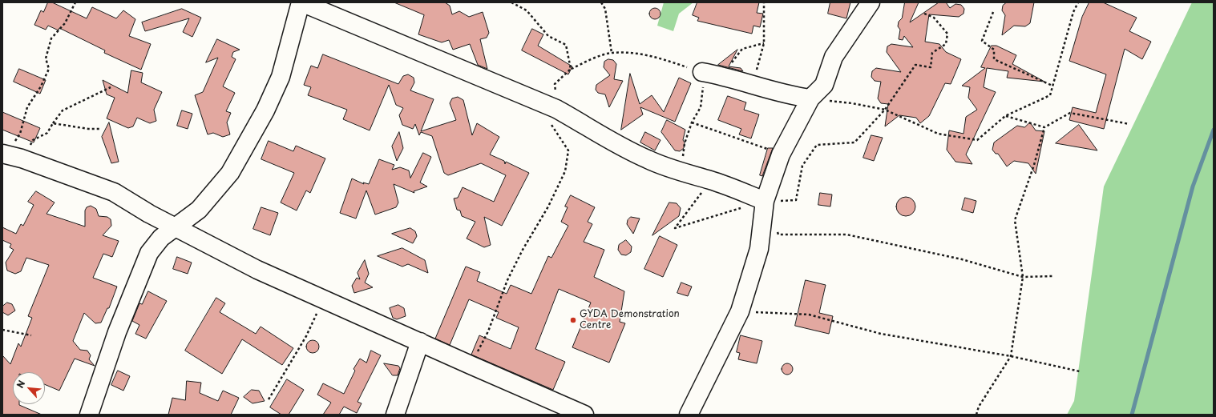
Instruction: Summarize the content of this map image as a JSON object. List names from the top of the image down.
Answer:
{
  "places": ["GYDA Demonstration Centre"],
  "north": "top left"
}
